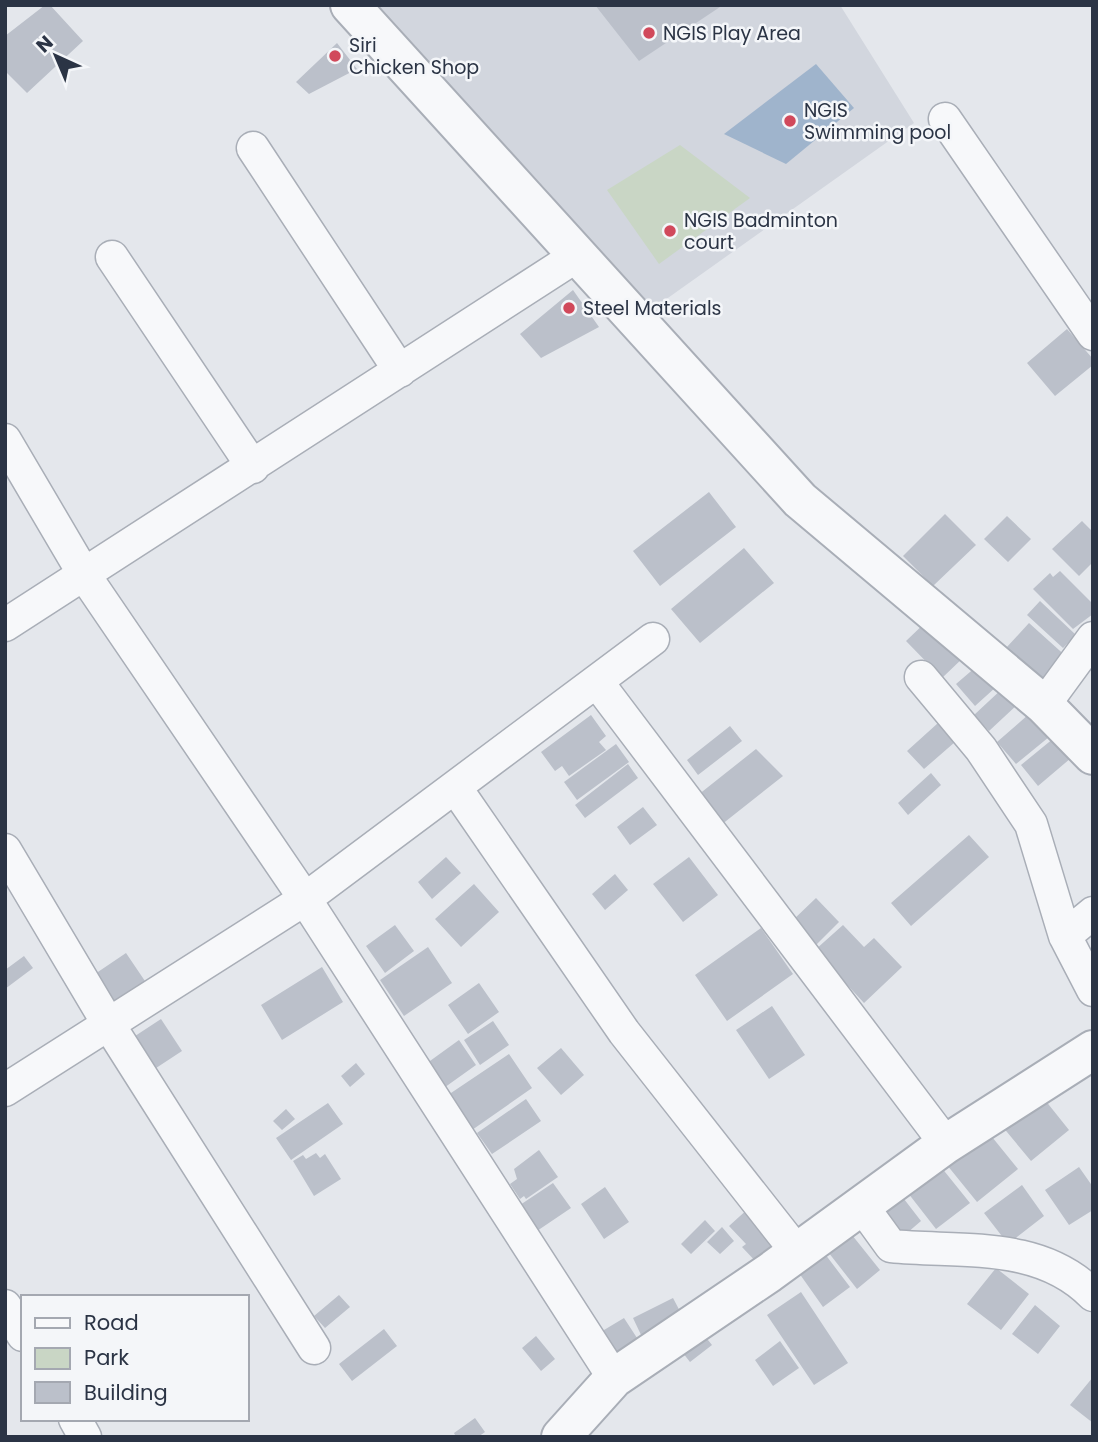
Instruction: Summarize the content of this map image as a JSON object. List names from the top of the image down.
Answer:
{
  "places": [
    "NGIS Play Area",
    "Siri Chicken Shop",
    "NGIS Swimming pool",
    "NGIS Badminton court",
    "Steel Materials"
  ],
  "legend": ["Road", "Park", "Building"],
  "north": "top left"
}
